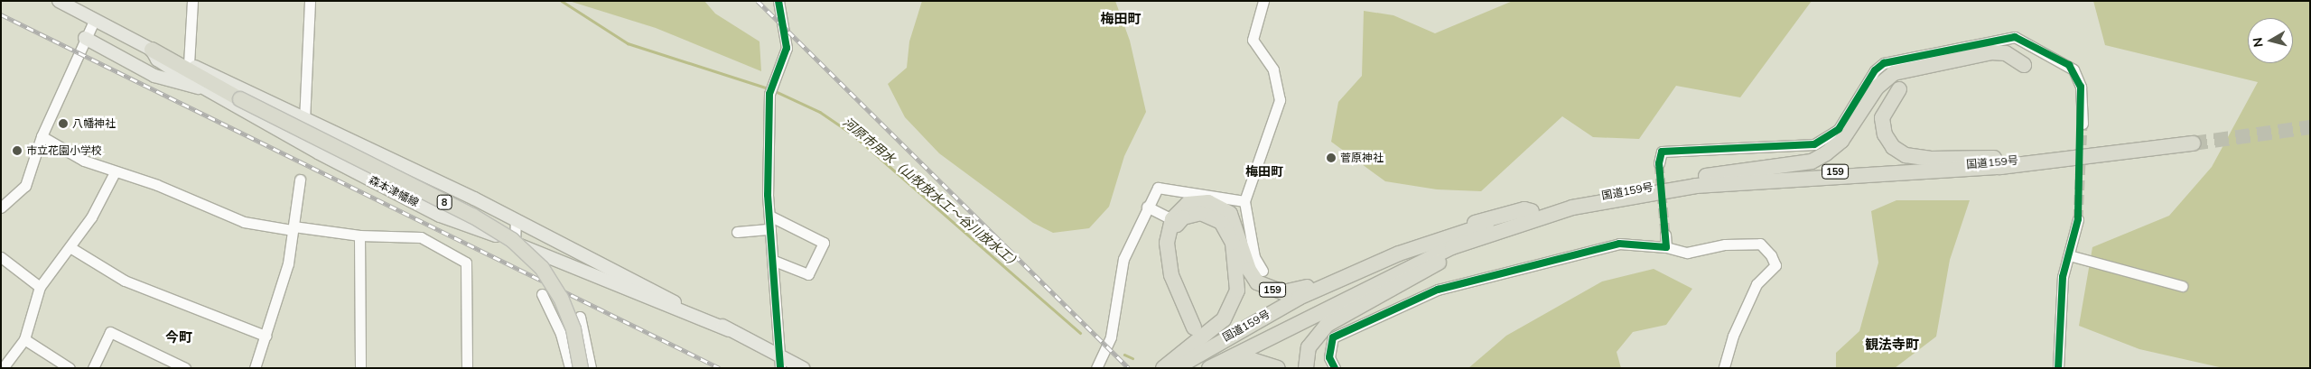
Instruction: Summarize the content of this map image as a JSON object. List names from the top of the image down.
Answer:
{
  "streets": {
    "highway": ["国道159号", "159", "8"],
    "main road": ["森本津幡線"]
  },
  "crossings": [
    ["国道159号", "159"],
    ["森本津幡線", "8"]
  ],
  "districts": [
    "梅田町",
    "梅田町",
    "今町",
    "観法寺町"
  ],
  "water": ["河原市用水（山牧放水工～谷川放水工）"],
  "places": ["八幡神社", "市立花園小学校", "菅原神社"],
  "north": "left"
}
